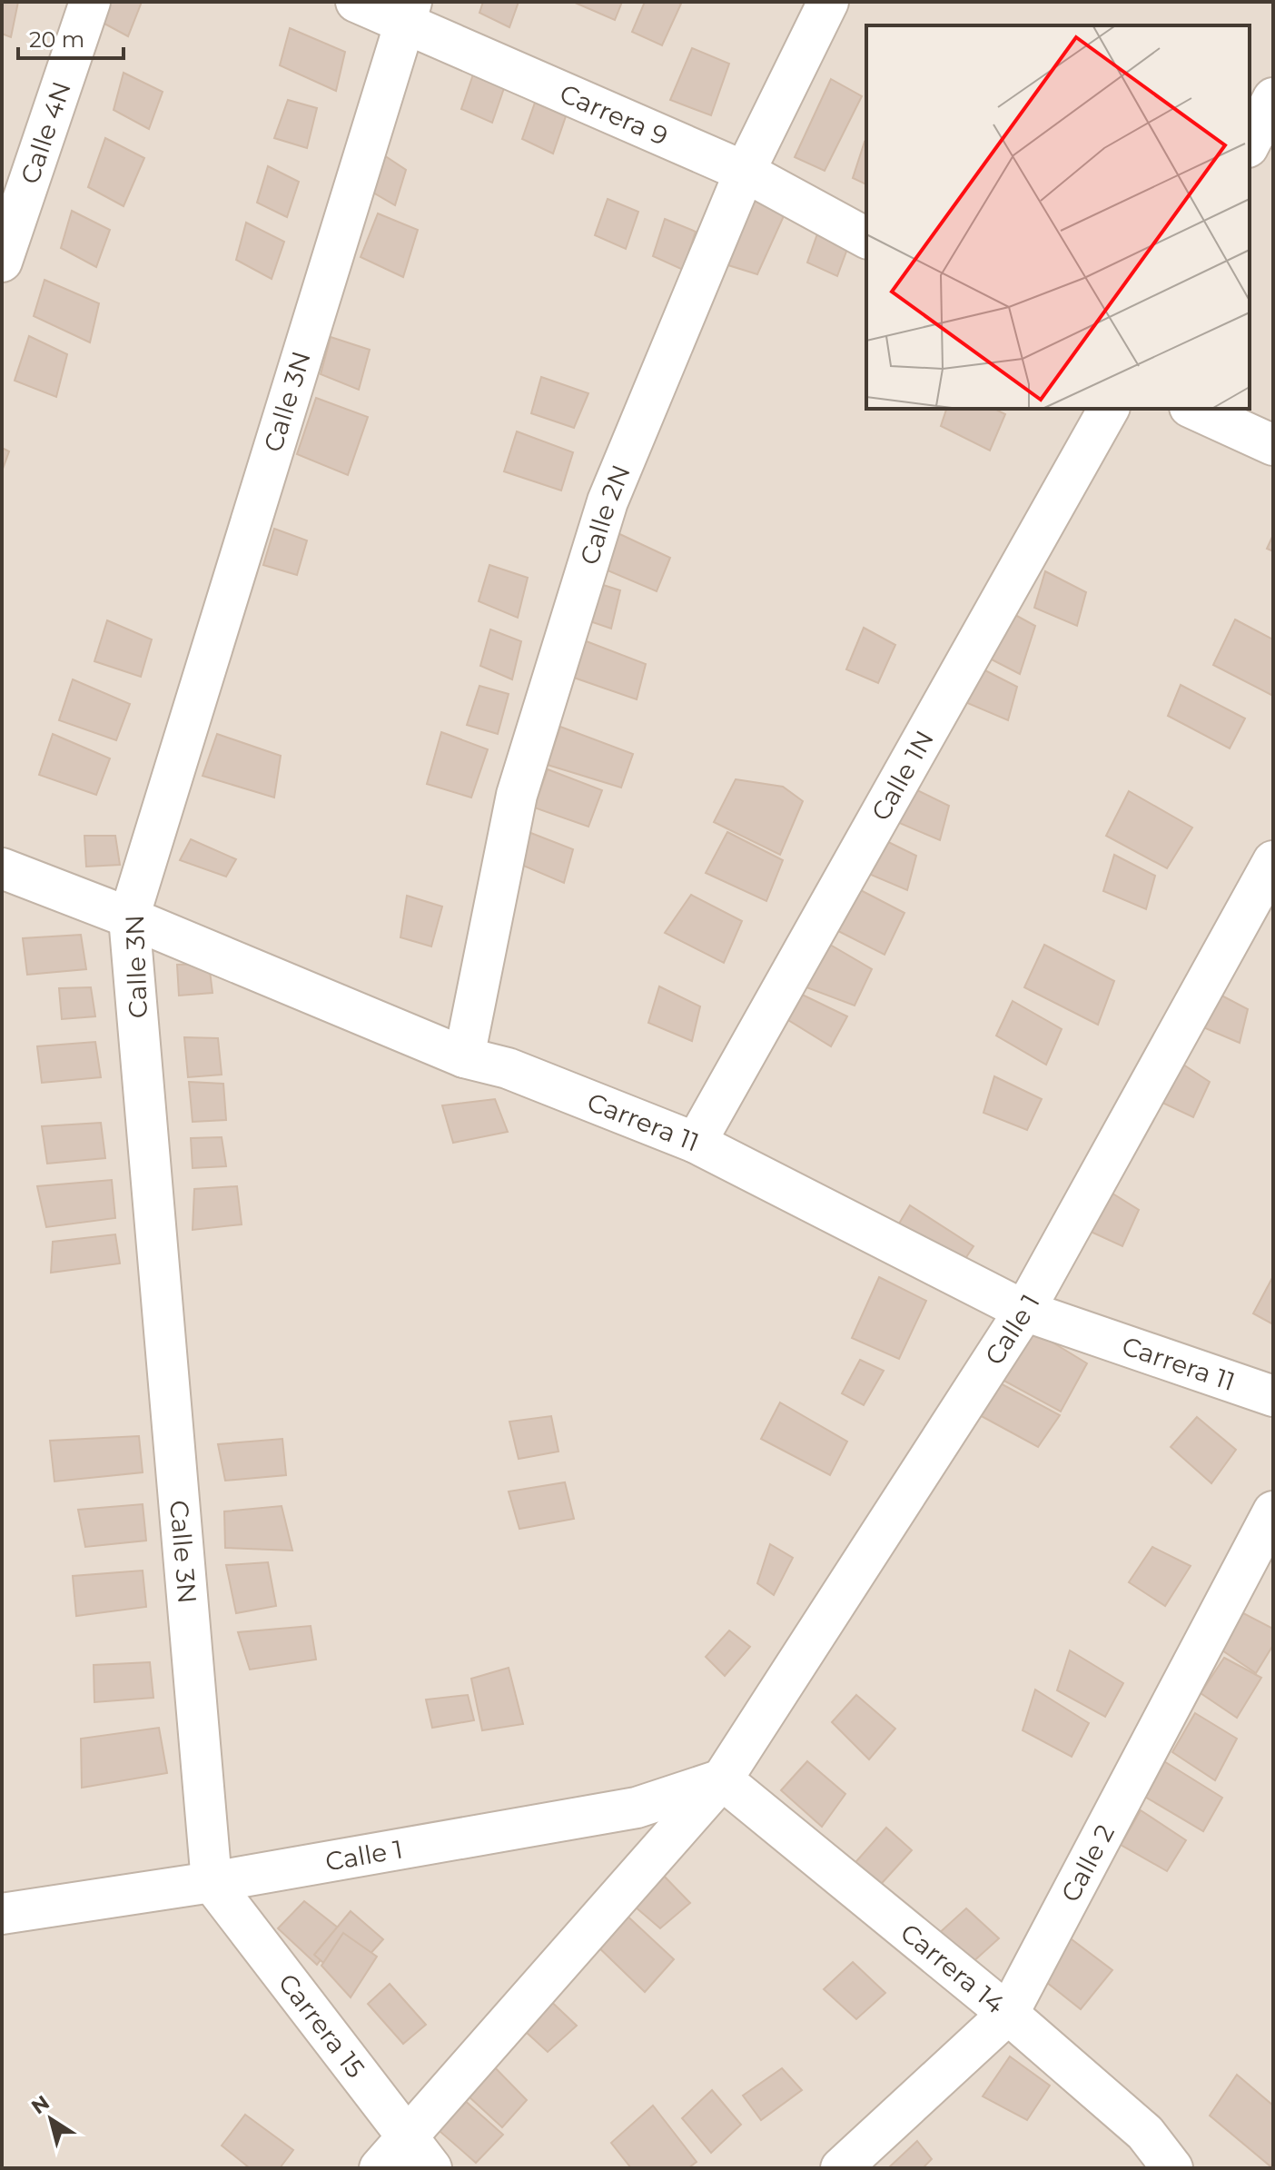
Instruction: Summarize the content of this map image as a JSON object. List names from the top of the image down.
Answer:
{
  "streets": {
    "street": [
      "Carrera 9",
      "Calle 4N",
      "Calle 3N",
      "Calle 2N",
      "Calle 1N",
      "Carrera 11",
      "Calle 1",
      "Calle 2",
      "Carrera 14",
      "Carrera 15"
    ]
  },
  "crossings": [
    ["Carrera 9", "Calle 3N"],
    ["Carrera 9", "Calle 2N"],
    ["Calle 3N", "Carrera 11"],
    ["Calle 3N", "Calle 1"],
    ["Calle 3N", "Carrera 15"],
    ["Calle 2N", "Carrera 11"],
    ["Calle 1N", "Carrera 11"],
    ["Carrera 11", "Calle 1"],
    ["Calle 1", "Carrera 14"],
    ["Calle 1", "Carrera 15"],
    ["Calle 2", "Carrera 14"]
  ],
  "scale_bar": "20 m",
  "north": "top left"
}
